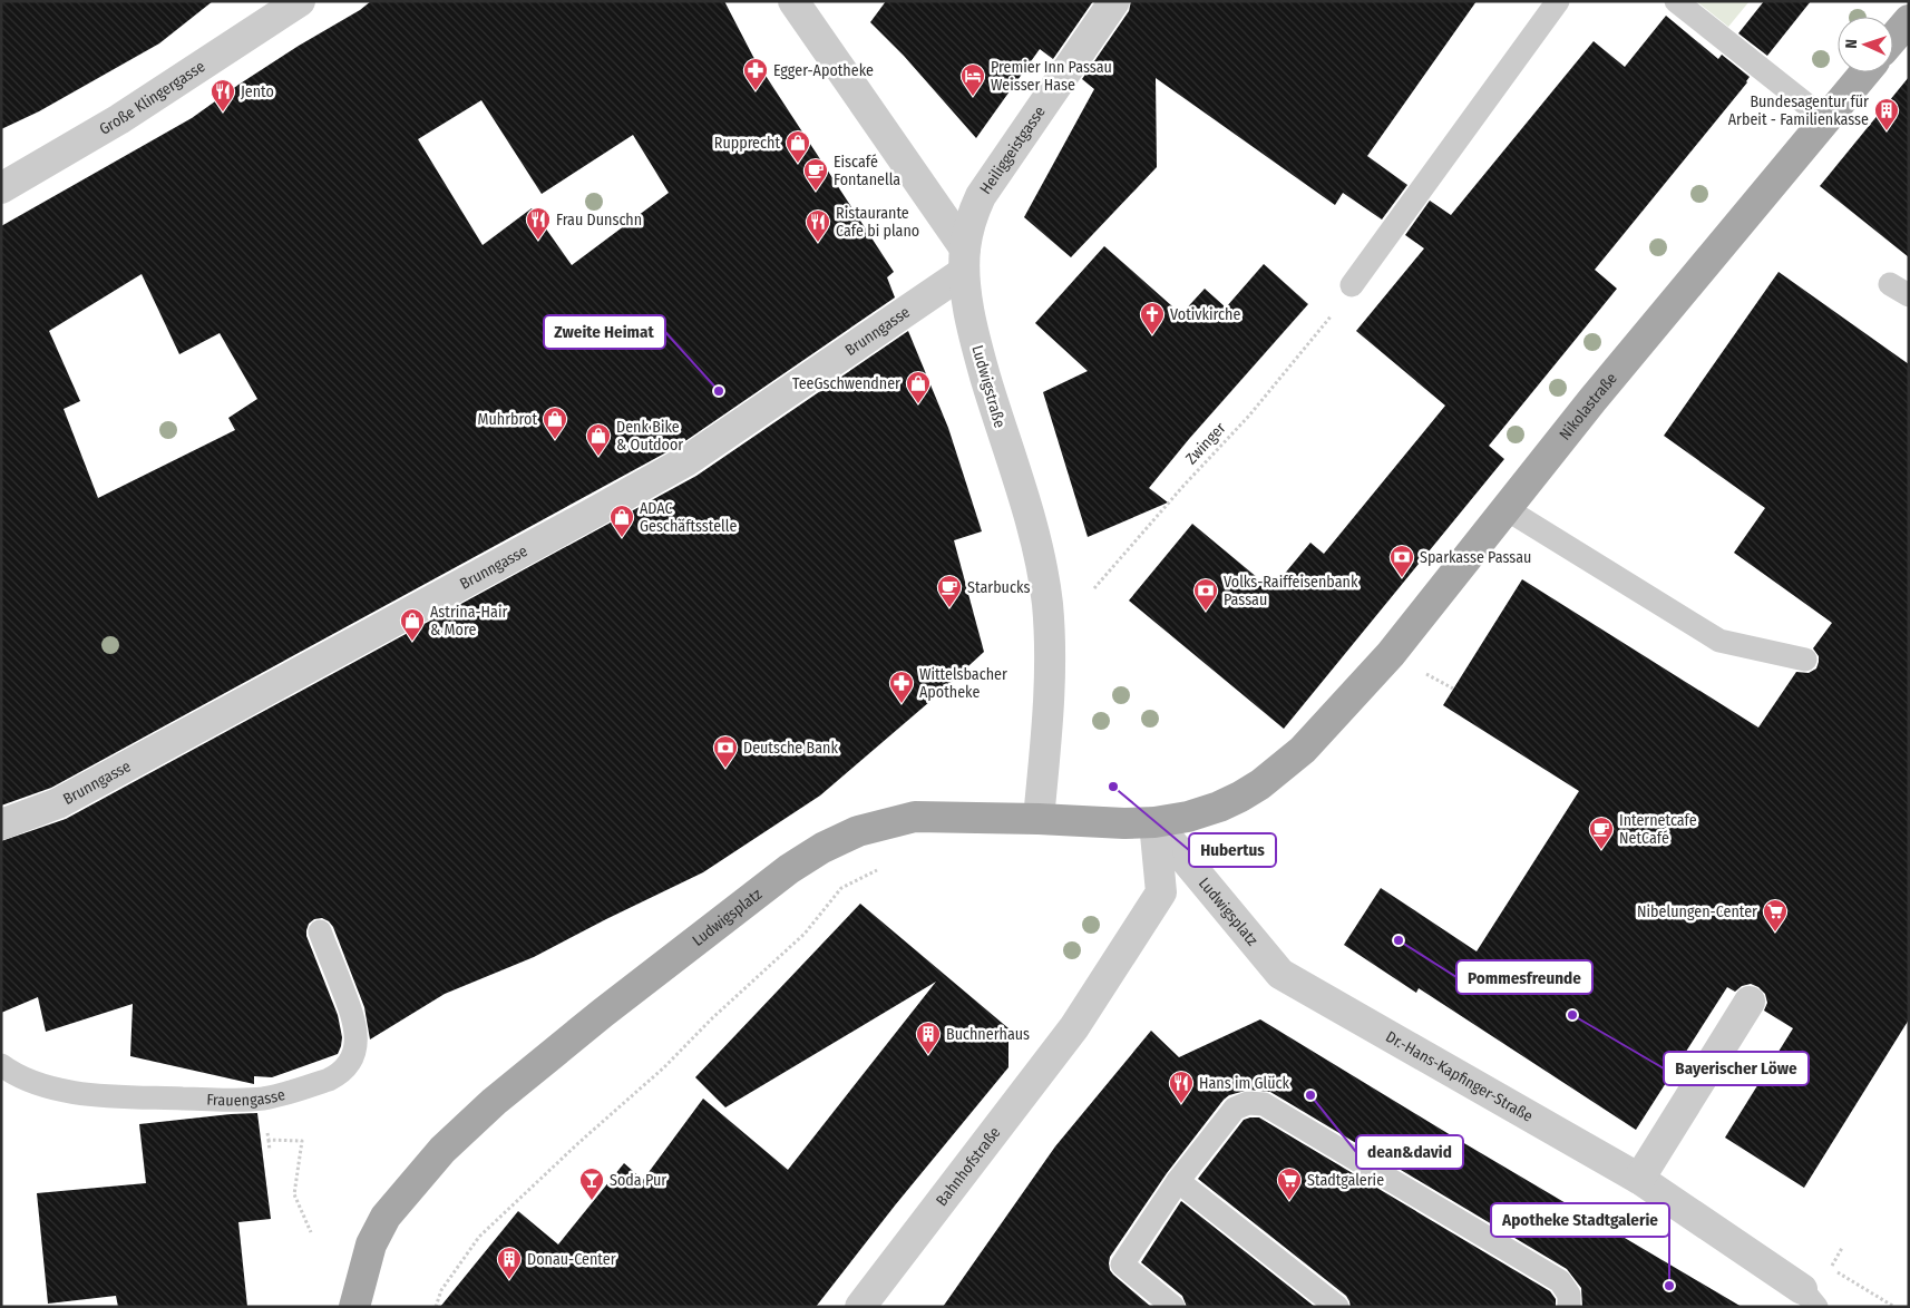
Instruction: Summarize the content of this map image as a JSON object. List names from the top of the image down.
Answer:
{
  "streets": {
    "main road": ["Nikolastraße", "Ludwigsplatz"],
    "street": [
      "Große Klingergasse",
      "Heiliggeistgasse",
      "Brunngasse",
      "Ludwigstraße",
      "Dr.-Hans-Kapfinger-Straße",
      "Bahnhofstraße"
    ],
    "lane": ["Frauengasse"],
    "path": ["Zwinger"]
  },
  "crossings": [
    ["Heiliggeistgasse", "Brunngasse"],
    ["Heiliggeistgasse", "Ludwigstraße"],
    ["Brunngasse", "Ludwigstraße"],
    ["Ludwigstraße", "Ludwigsplatz"],
    ["Nikolastraße", "Ludwigsplatz"],
    ["Ludwigsplatz", "Dr.-Hans-Kapfinger-Straße"],
    ["Ludwigsplatz", "Bahnhofstraße"]
  ],
  "places": {
    "pharmacy": ["Egger-Apotheke", "Wittelsbacher Apotheke"],
    "hotel": ["Premier Inn Passau Weisser Hase"],
    "restaurant": [
      "Jento",
      "Frau Dunschn",
      "Ristaurante Cafe bi plano",
      "Hans im Glück"
    ],
    "building": ["Bundesagentur für Arbeit - Familienkasse", "Buchnerhaus", "Donau-Center"],
    "shop": [
      "Rupprecht",
      "TeeGschwendner",
      "Muhrbrot",
      "Denk Bike & Outdoor",
      "ADAC Geschäftsstelle",
      "Astrina-Hair & More"
    ],
    "cafe": ["Eiscafé Fontanella", "Starbucks", "Internetcafe NetCafé"],
    "church": ["Votivkirche"],
    "other": [
      "Zweite Heimat",
      "Hubertus",
      "Pommesfreunde",
      "Bayerischer Löwe",
      "dean&david",
      "Apotheke Stadtgalerie"
    ],
    "bank": ["Sparkasse Passau", "Volks-Raiffeisenbank Passau", "Deutsche Bank"],
    "supermarket": ["Nibelungen-Center", "Stadtgalerie"],
    "bar": ["Soda Pur"]
  },
  "north": "left"
}
